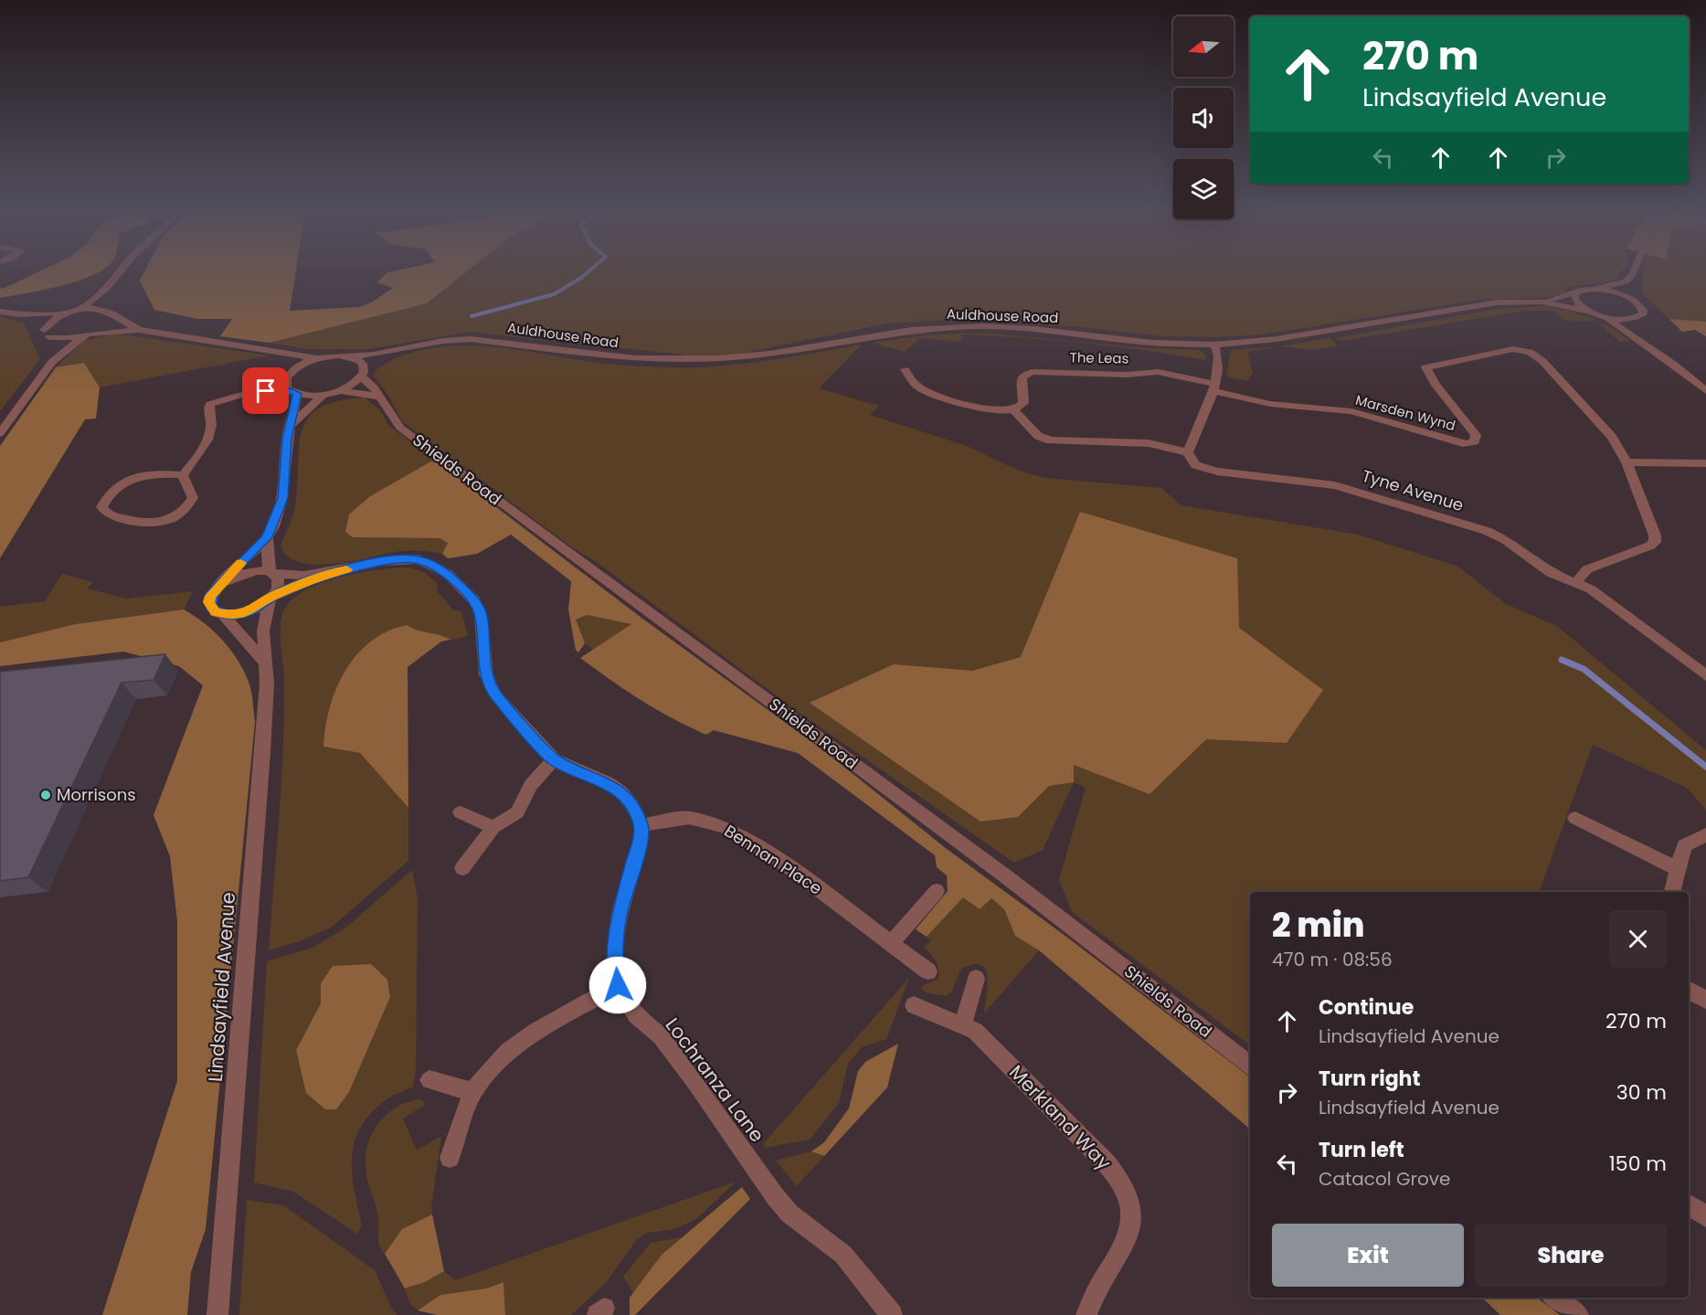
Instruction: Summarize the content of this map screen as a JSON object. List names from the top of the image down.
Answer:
{
  "streets": {
    "street": [
      "Auldhouse Road",
      "The Leas",
      "Marsden Wynd",
      "Shields Road",
      "Tyne Avenue",
      "Bennan Place",
      "Lindsayfield Avenue",
      "Lochranza Lane",
      "Merkland Way"
    ]
  },
  "crossings": [
    ["Auldhouse Road", "Shields Road"],
    ["The Leas", "Marsden Wynd"],
    ["Bennan Place", "Lochranza Lane"]
  ],
  "places": ["Morrisons"],
  "north": "left",
  "page": {
    "turn": ["270 m", "Lindsayfield Avenue"],
    "heading": ["2 min", "470 m · 08:56"],
    "list": [
      {
        "name": "Continue",
        "note": "Lindsayfield Avenue",
        "value": "270 m"
      },
      {
        "name": "Turn right",
        "note": "Lindsayfield Avenue",
        "value": "30 m"
      },
      {
        "name": "Turn left",
        "note": "Catacol Grove",
        "value": "150 m"
      }
    ],
    "buttons": ["Exit", "Share"]
  }
}
